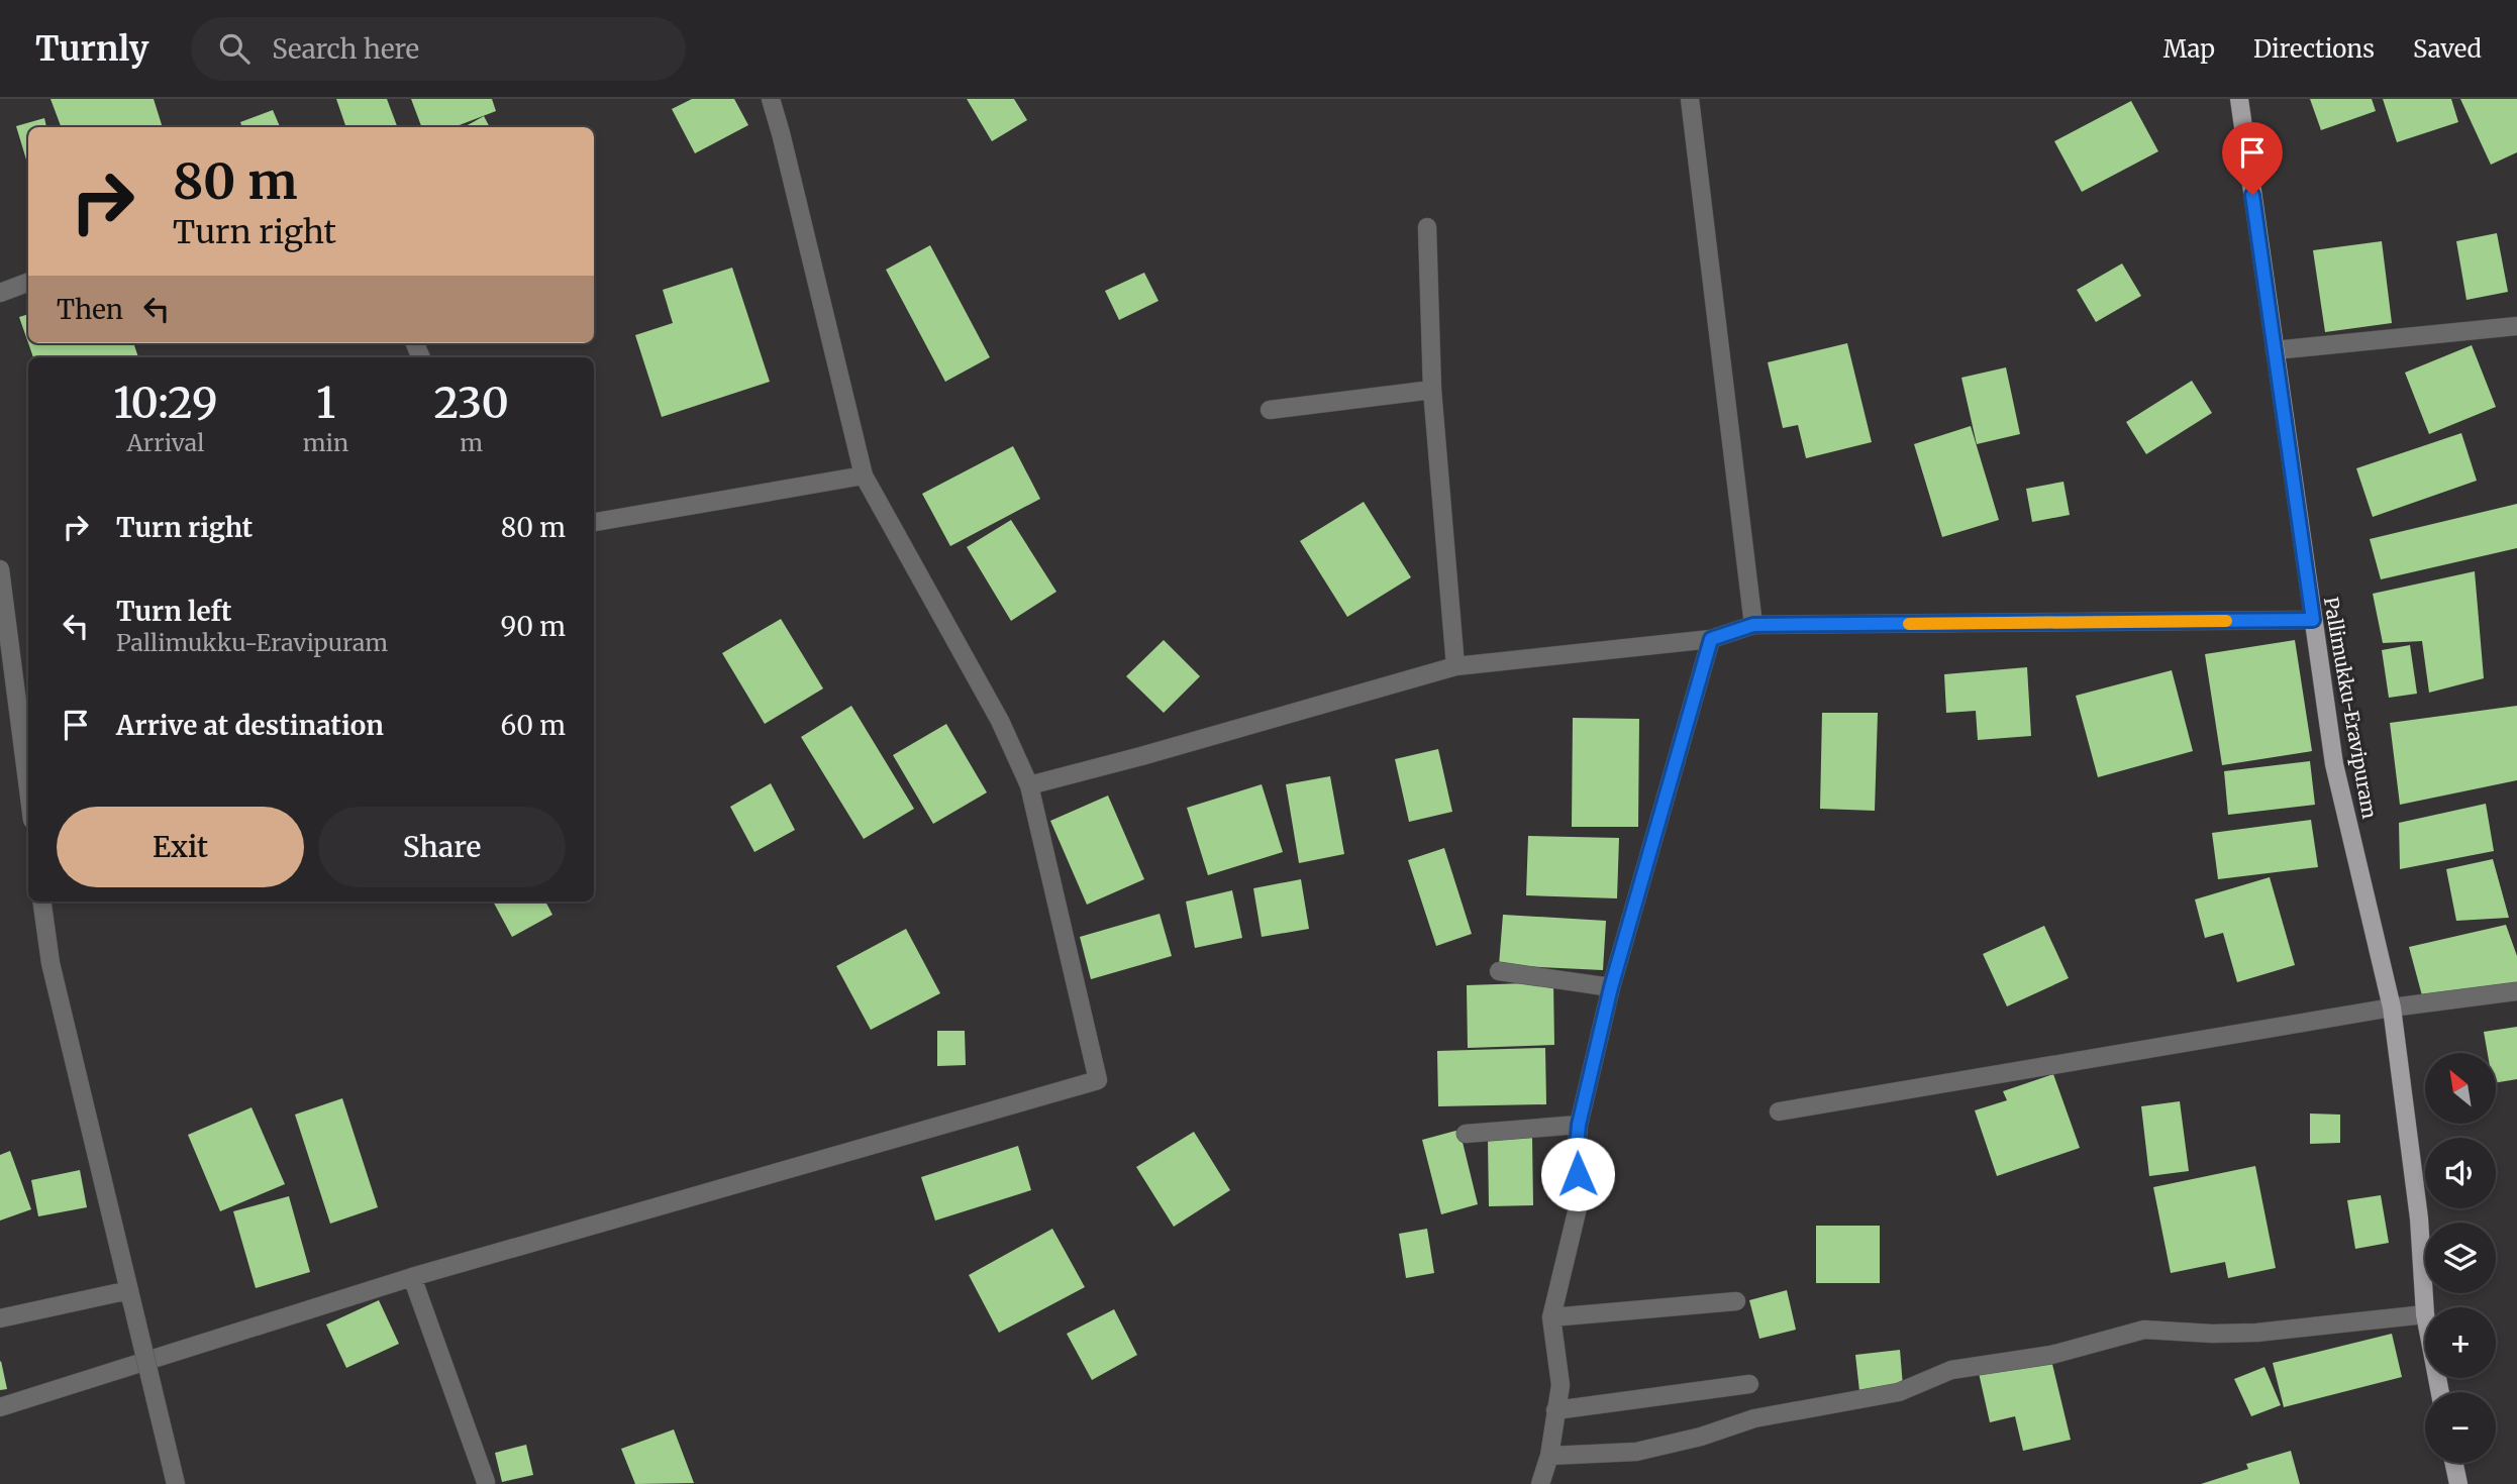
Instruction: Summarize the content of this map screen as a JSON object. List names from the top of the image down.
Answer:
{
  "streets": {
    "main road": ["Pallimukku-Eravipuram"]
  },
  "north": "top left",
  "page": {
    "header": "Turnly",
    "search": "Search here",
    "nav": ["Map", "Directions", "Saved"],
    "turn": ["80 m", "Turn right"],
    "then": "Then",
    "eta": [
      "10:29",
      "Arrival",
      "1",
      "min",
      "230",
      "m"
    ],
    "list": [
      {
        "name": "Turn right",
        "value": "80 m"
      },
      {
        "name": "Turn left",
        "note": "Pallimukku-Eravipuram",
        "value": "90 m"
      },
      {
        "name": "Arrive at destination",
        "value": "60 m"
      }
    ],
    "buttons": ["Exit", "Share"],
    "map_buttons": ["+", "−"]
  }
}
